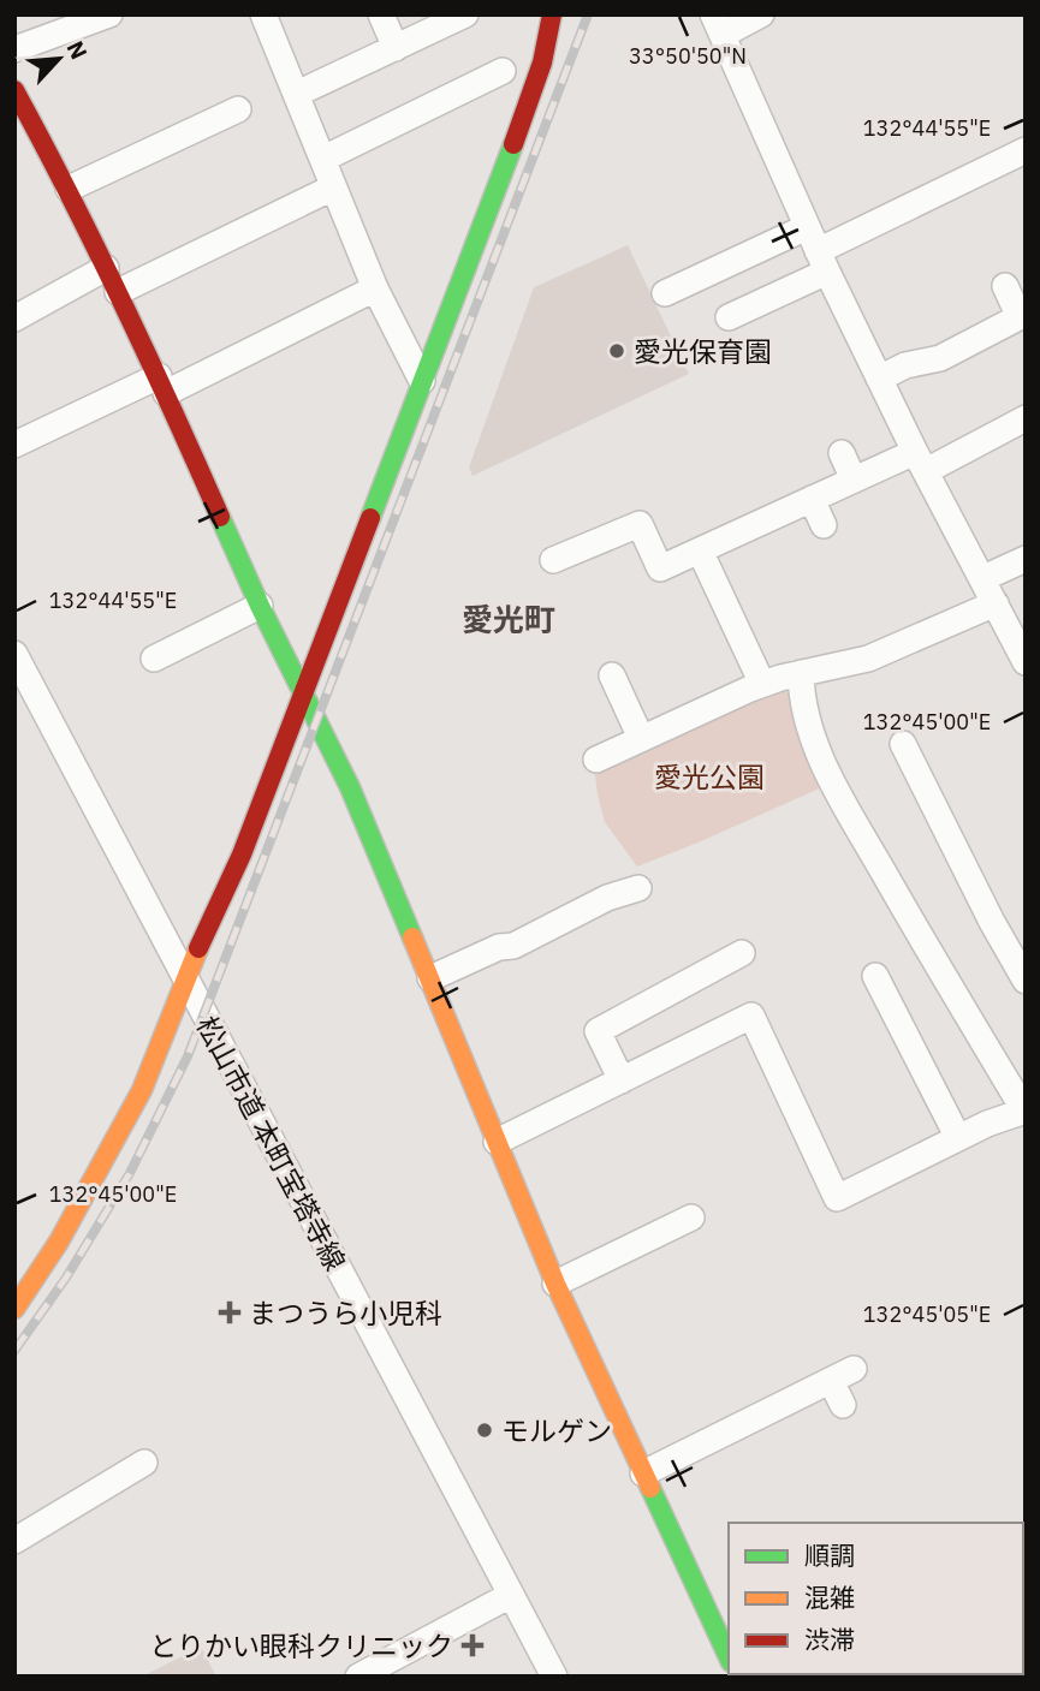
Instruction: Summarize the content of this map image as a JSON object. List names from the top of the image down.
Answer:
{
  "streets": {
    "street": ["松山市道 本町宝塔寺線"]
  },
  "districts": ["愛光町"],
  "parks": ["愛光公園"],
  "places": {
    "other": ["愛光保育園", "モルゲン"],
    "health": ["まつうら小児科", "とりかい眼科クリニック"]
  },
  "legend": ["順調", "混雑", "渋滞"],
  "north": "top right",
  "coordinates": [
    "33°50'50\"N",
    "132°44'55\"E",
    "132°45'00\"E",
    "132°45'05\"E"
  ]
}
